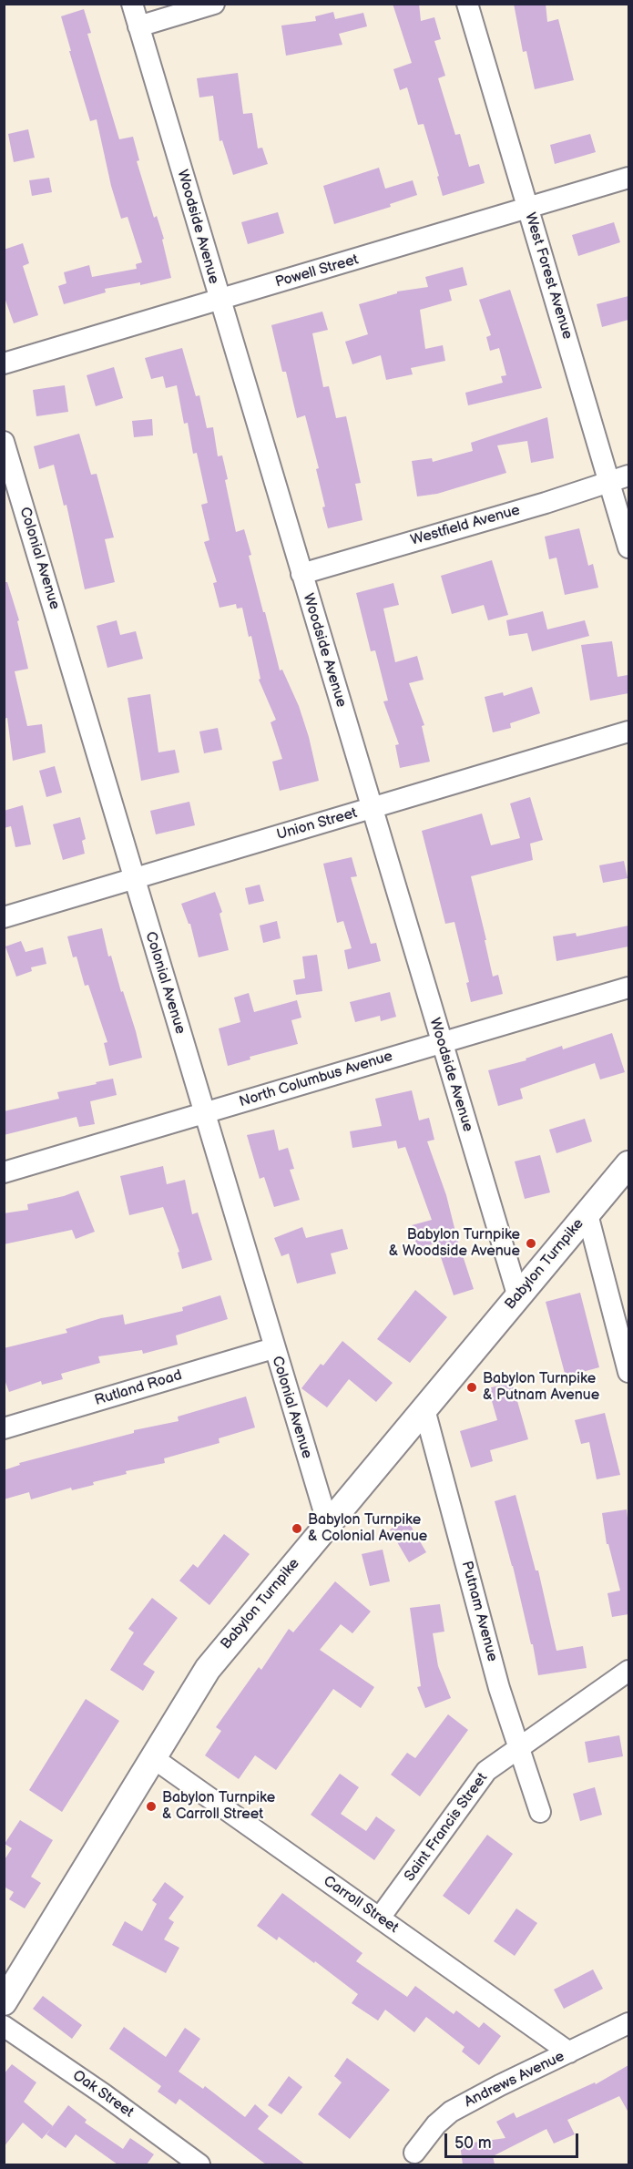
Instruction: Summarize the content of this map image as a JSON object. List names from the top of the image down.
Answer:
{
  "streets": {
    "main road": ["Babylon Turnpike"],
    "street": [
      "Woodside Avenue",
      "Powell Street",
      "West Forest Avenue",
      "Westfield Avenue",
      "Colonial Avenue",
      "Union Street",
      "North Columbus Avenue",
      "Rutland Road",
      "Putnam Avenue",
      "Saint Francis Street",
      "Carroll Street",
      "Andrews Avenue",
      "Oak Street"
    ]
  },
  "crossings": [
    ["Woodside Avenue", "Powell Street"],
    ["Woodside Avenue", "Westfield Avenue"],
    ["Woodside Avenue", "Union Street"],
    ["Woodside Avenue", "North Columbus Avenue"],
    ["Woodside Avenue", "Babylon Turnpike"],
    ["Powell Street", "West Forest Avenue"],
    ["West Forest Avenue", "Westfield Avenue"],
    ["Colonial Avenue", "Union Street"],
    ["Colonial Avenue", "North Columbus Avenue"],
    ["Colonial Avenue", "Babylon Turnpike"],
    ["Colonial Avenue", "Rutland Road"],
    ["Babylon Turnpike", "Putnam Avenue"],
    ["Babylon Turnpike", "Carroll Street"],
    ["Putnam Avenue", "Saint Francis Street"],
    ["Saint Francis Street", "Carroll Street"],
    ["Carroll Street", "Andrews Avenue"]
  ],
  "places": [
    "Babylon Turnpike & Woodside Avenue",
    "Babylon Turnpike & Putnam Avenue",
    "Babylon Turnpike & Colonial Avenue",
    "Babylon Turnpike & Carroll Street"
  ],
  "scale_bar": "50 m"
}
